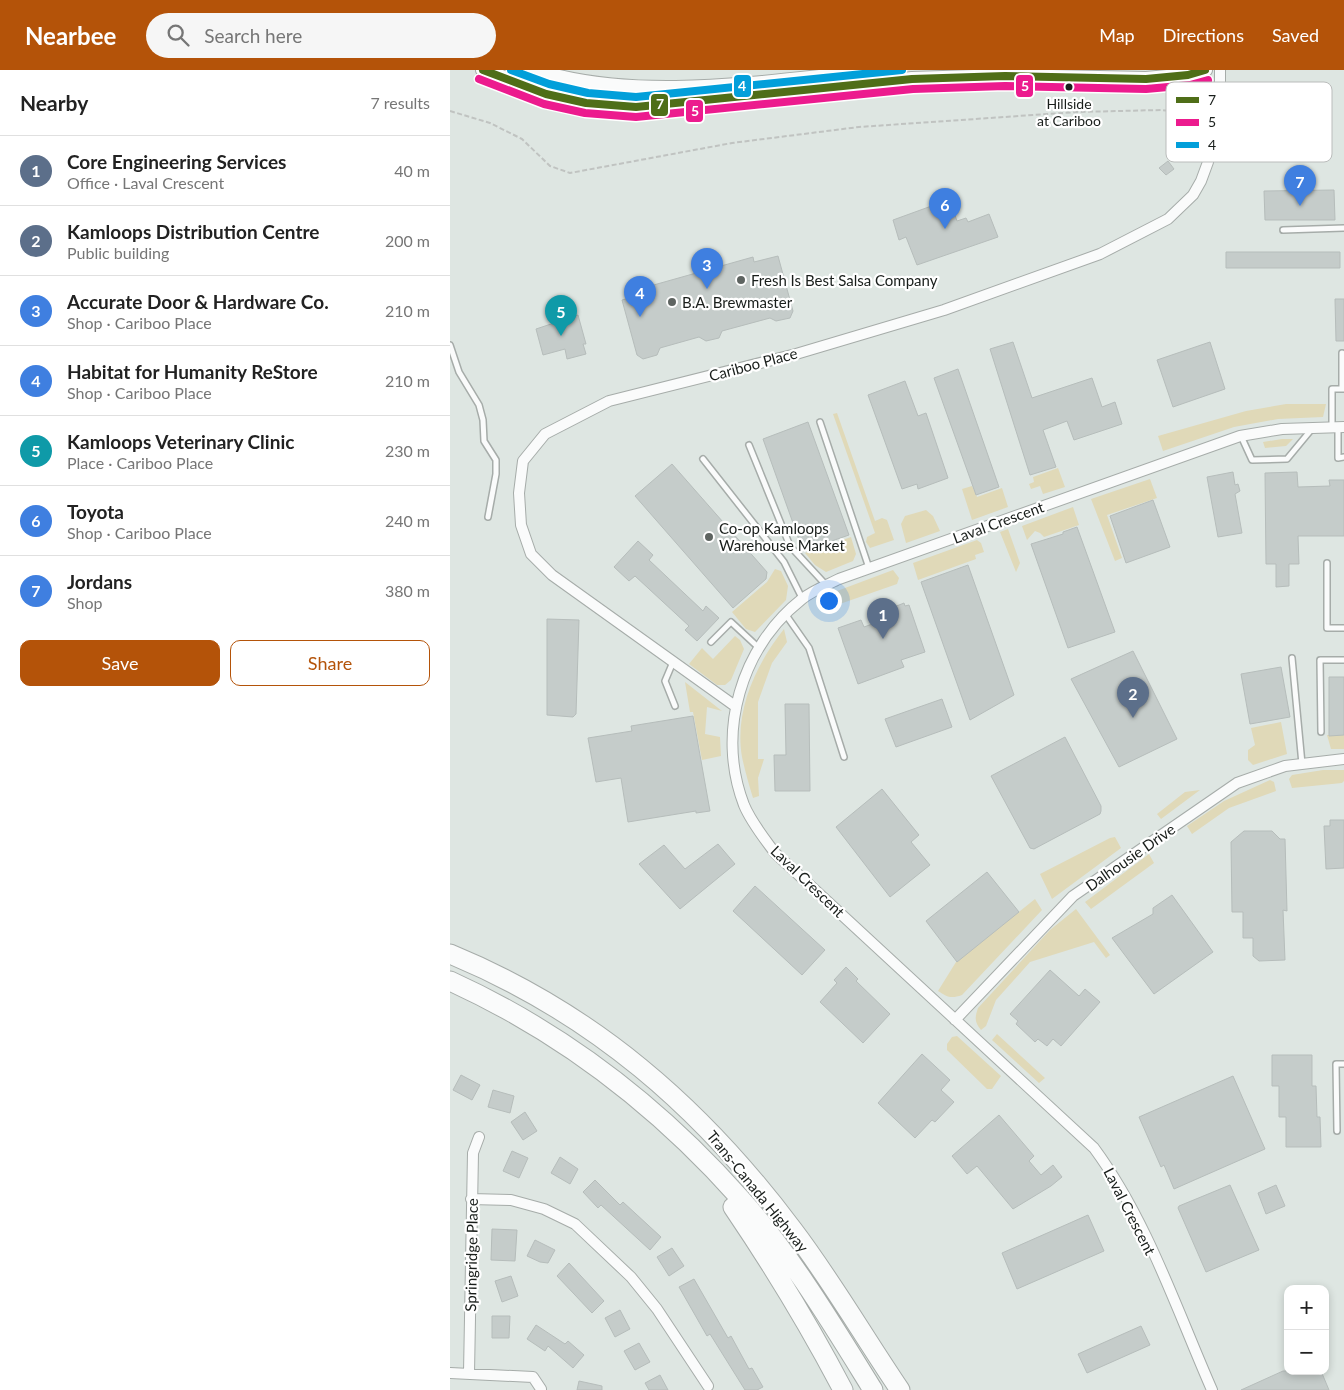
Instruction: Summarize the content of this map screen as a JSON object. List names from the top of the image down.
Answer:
{
  "streets": {
    "highway": ["Trans-Canada Highway"],
    "street": [
      "Cariboo Place",
      "Laval Crescent",
      "Dalhousie Drive",
      "Springridge Place"
    ]
  },
  "crossings": [
    ["Cariboo Place", "Laval Crescent"],
    ["Laval Crescent", "Dalhousie Drive"]
  ],
  "places": [
    "Hillside at Cariboo",
    "Fresh Is Best Salsa Company",
    "B.A. Brewmaster",
    "Co-op Kamloops Warehouse Market"
  ],
  "lines": ["transit line 7", "transit line 4", "transit line 5"],
  "legend": ["7", "5", "4"],
  "page": {
    "header": "Nearbee",
    "search": "Search here",
    "nav": ["Map", "Directions", "Saved"],
    "heading": ["Nearby", "7 results"],
    "list": [
      {
        "mark": "1",
        "name": "Core Engineering Services",
        "note": "Office · Laval Crescent",
        "value": "40 m"
      },
      {
        "mark": "2",
        "name": "Kamloops Distribution Centre",
        "note": "Public building",
        "value": "200 m"
      },
      {
        "mark": "3",
        "name": "Accurate Door & Hardware Co.",
        "note": "Shop · Cariboo Place",
        "value": "210 m"
      },
      {
        "mark": "4",
        "name": "Habitat for Humanity ReStore",
        "note": "Shop · Cariboo Place",
        "value": "210 m"
      },
      {
        "mark": "5",
        "name": "Kamloops Veterinary Clinic",
        "note": "Place · Cariboo Place",
        "value": "230 m"
      },
      {
        "mark": "6",
        "name": "Toyota",
        "note": "Shop · Cariboo Place",
        "value": "240 m"
      },
      {
        "mark": "7",
        "name": "Jordans",
        "note": "Shop",
        "value": "380 m"
      }
    ],
    "pins": [
      "7",
      "6",
      "3",
      "4",
      "5",
      "1",
      "2"
    ],
    "buttons": ["Save", "Share"],
    "map_buttons": ["+", "−"]
  }
}
